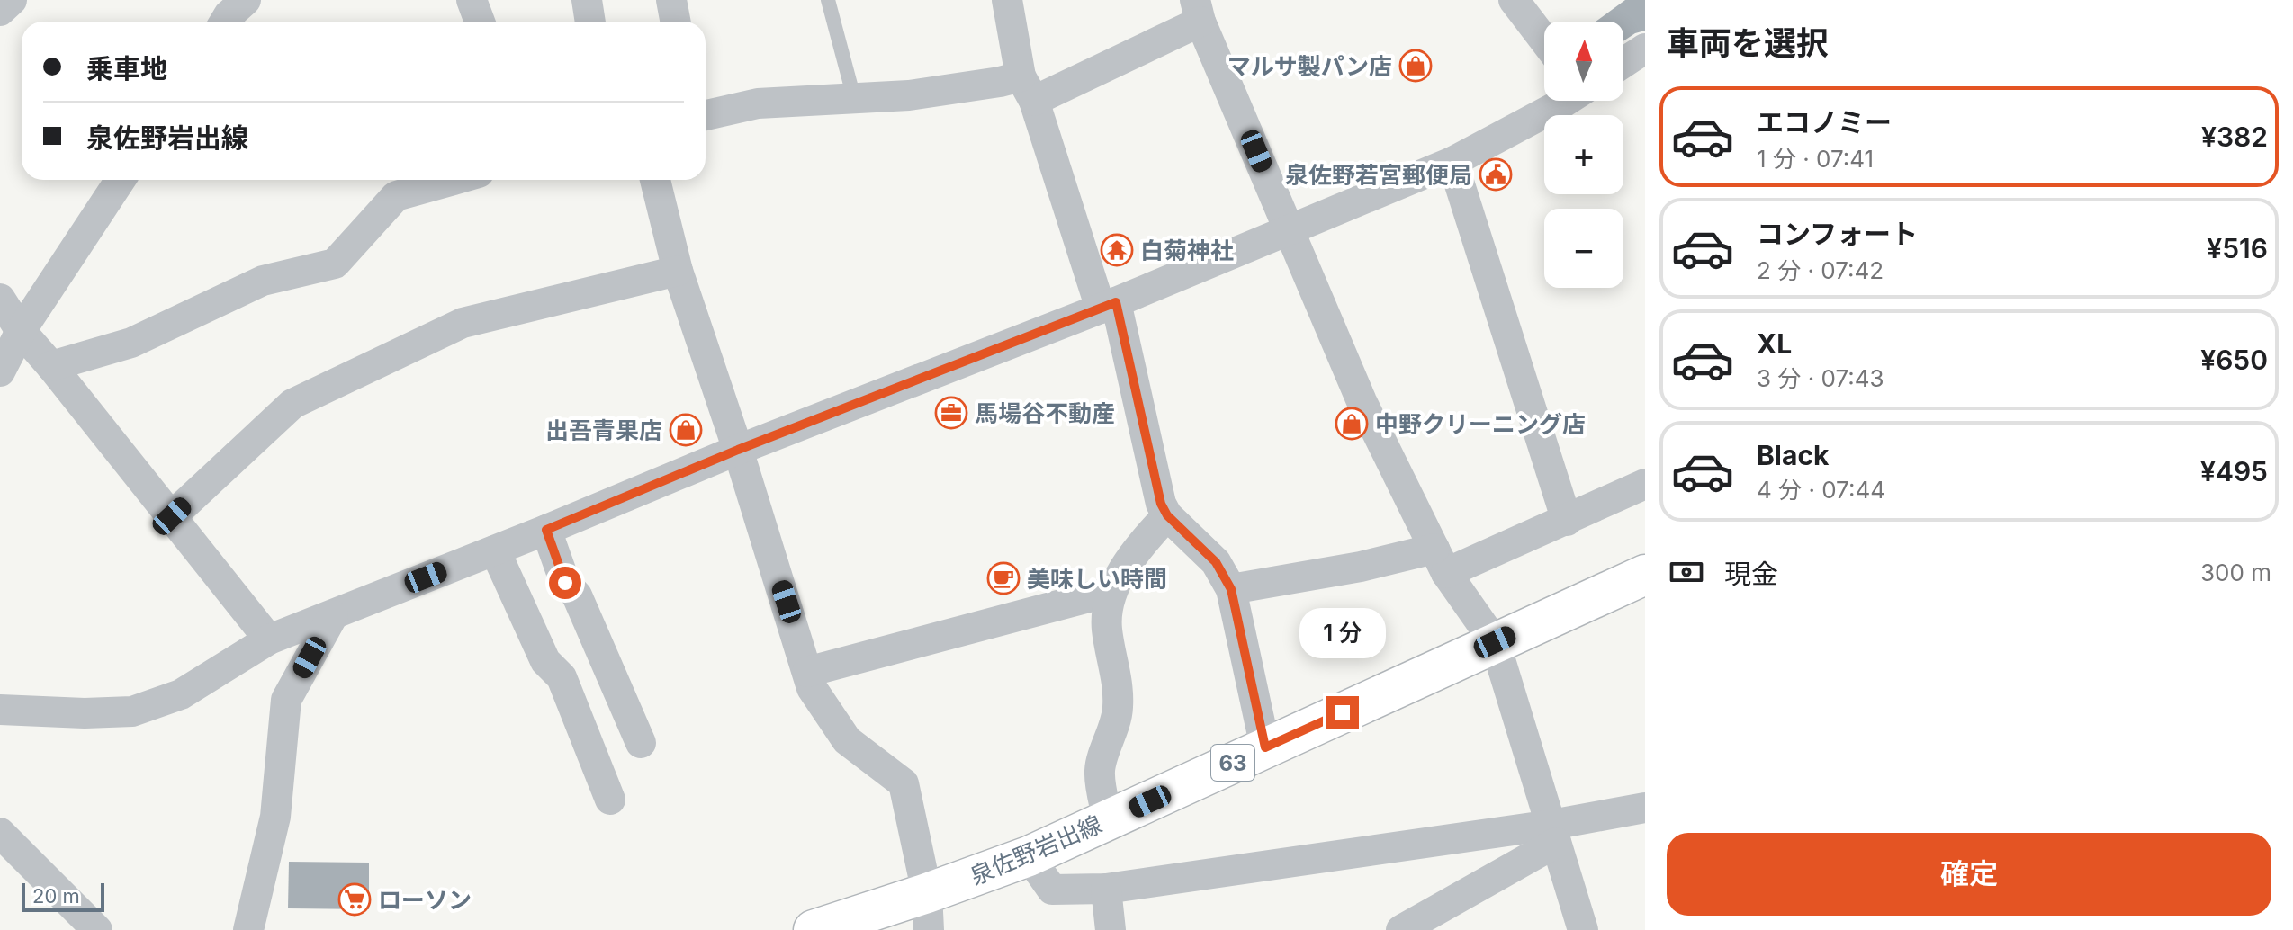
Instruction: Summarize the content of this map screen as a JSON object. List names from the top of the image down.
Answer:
{
  "streets": {
    "main road": ["63", "泉佐野岩出線"]
  },
  "places": {
    "shop": ["マルサ製パン店", "中野クリーニング店", "出吾青果店"],
    "public building": ["泉佐野若宮郵便局"],
    "temple": ["白菊神社"],
    "office": ["馬場谷不動産"],
    "cafe": ["美味しい時間"],
    "supermarket": ["ローソン"]
  },
  "scale_bar": "20 m",
  "north": "top",
  "page": {
    "heading": "車両を選択",
    "map_buttons": ["+", "−"],
    "banner": ["乗車地", "泉佐野岩出線"],
    "list": [
      {
        "name": "エコノミー",
        "note": "1 分 · 07:41",
        "value": "¥382"
      },
      {
        "name": "コンフォート",
        "note": "2 分 · 07:42",
        "value": "¥516"
      },
      {
        "name": "XL",
        "note": "3 分 · 07:43",
        "value": "¥650"
      },
      {
        "name": "Black",
        "note": "4 分 · 07:44",
        "value": "¥495"
      }
    ],
    "pay": ["現金", "300 m"],
    "bubble": "1 分",
    "buttons": "確定",
    "scale": "20 m"
  }
}
